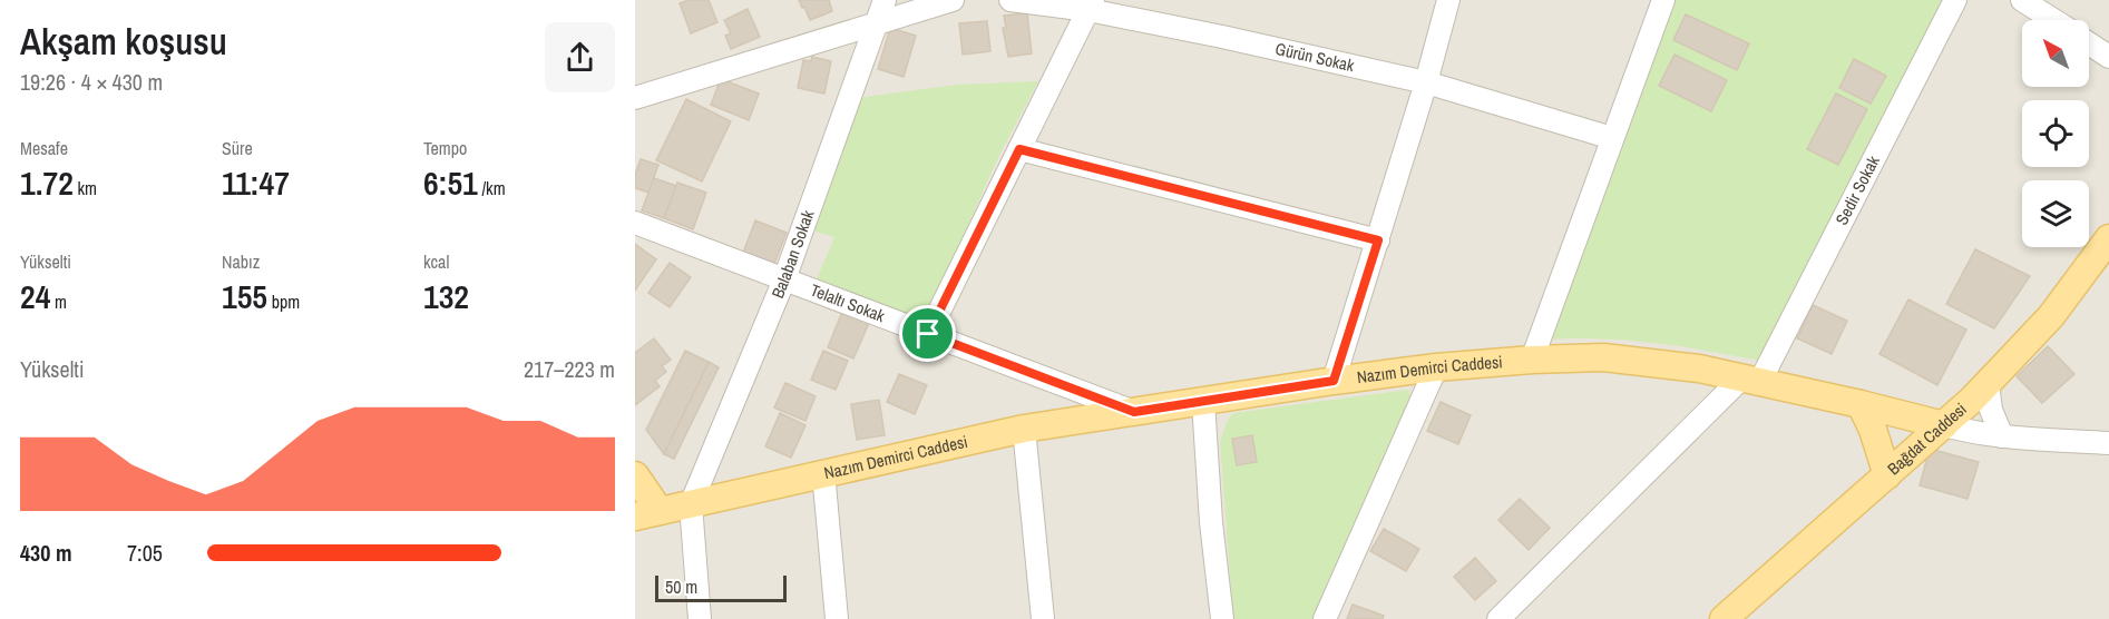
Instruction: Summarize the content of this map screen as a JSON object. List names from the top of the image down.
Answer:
{
  "streets": {
    "main road": ["Nazım Demirci Caddesi", "Bağdat Caddesi"],
    "street": [
      "Gürün Sokak",
      "Sedir Sokak",
      "Balaban Sokak",
      "Telaltı Sokak"
    ]
  },
  "crossings": [
    ["Sedir Sokak", "Nazım Demirci Caddesi"],
    ["Balaban Sokak", "Telaltı Sokak"],
    ["Balaban Sokak", "Nazım Demirci Caddesi"],
    ["Telaltı Sokak", "Nazım Demirci Caddesi"],
    ["Nazım Demirci Caddesi", "Bağdat Caddesi"]
  ],
  "scale_bar": "50 m",
  "north": "top left",
  "page": {
    "heading": ["Akşam koşusu", "19:26 · 4 × 430 m"],
    "stats": [
      ["Mesafe", "1.72 km"],
      ["Süre", "11:47"],
      ["Tempo", "6:51 /km"],
      ["Yükselti", "24 m"],
      ["Nabız", "155 bpm"],
      ["kcal", "132"]
    ],
    "chart": ["Yükselti", "217–223 m"],
    "list": [
      {
        "name": "430 m",
        "note": "7:05"
      }
    ],
    "scale": "50 m"
  }
}
